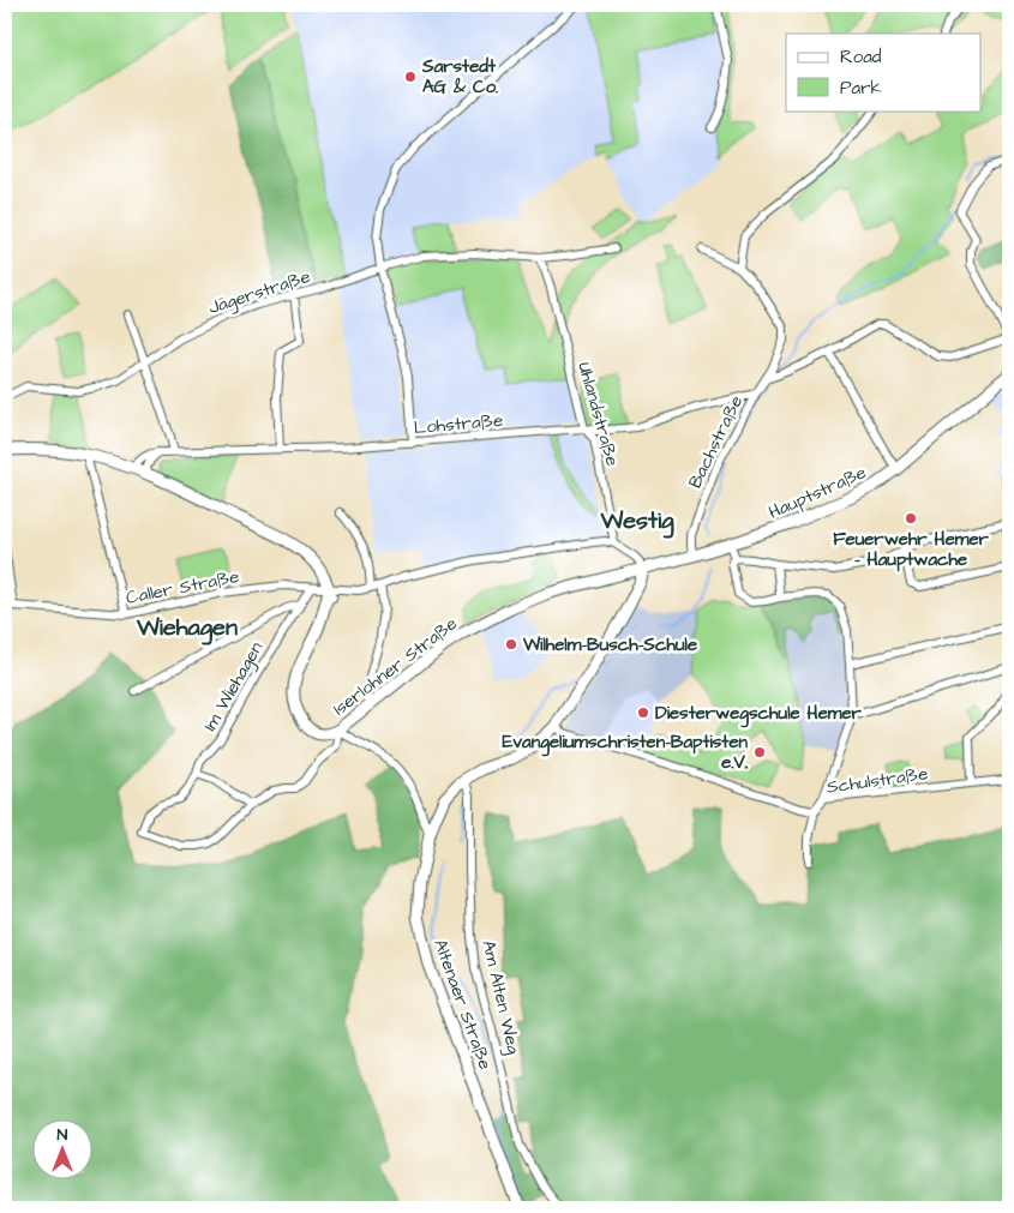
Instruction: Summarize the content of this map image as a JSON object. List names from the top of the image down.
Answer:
{
  "streets": {
    "main road": ["Hauptstraße", "Iserlohner Straße", "Altenaer Straße"],
    "street": [
      "Jägerstraße",
      "Uhlandstraße",
      "Lohstraße",
      "Bachstraße",
      "Caller Straße",
      "Im Wiehagen",
      "Schulstraße",
      "Am Alten Weg"
    ]
  },
  "crossings": [
    ["Jägerstraße", "Uhlandstraße"],
    ["Uhlandstraße", "Lohstraße"],
    ["Uhlandstraße", "Caller Straße"],
    ["Lohstraße", "Bachstraße"],
    ["Bachstraße", "Hauptstraße"],
    ["Hauptstraße", "Iserlohner Straße"],
    ["Hauptstraße", "Altenaer Straße"],
    ["Caller Straße", "Iserlohner Straße"],
    ["Caller Straße", "Im Wiehagen"],
    ["Iserlohner Straße", "Altenaer Straße"],
    ["Schulstraße", "Altenaer Straße"],
    ["Am Alten Weg", "Altenaer Straße"]
  ],
  "districts": ["Westig", "Wiehagen"],
  "places": [
    "Sarstedt AG & Co.",
    "Feuerwehr Hemer - Hauptwache",
    "Wilhelm-Busch-Schule",
    "Diesterwegschule Hemer",
    "Evangeliumschristen-Baptisten e.V."
  ],
  "legend": ["Road", "Park"],
  "north": "top"
}
